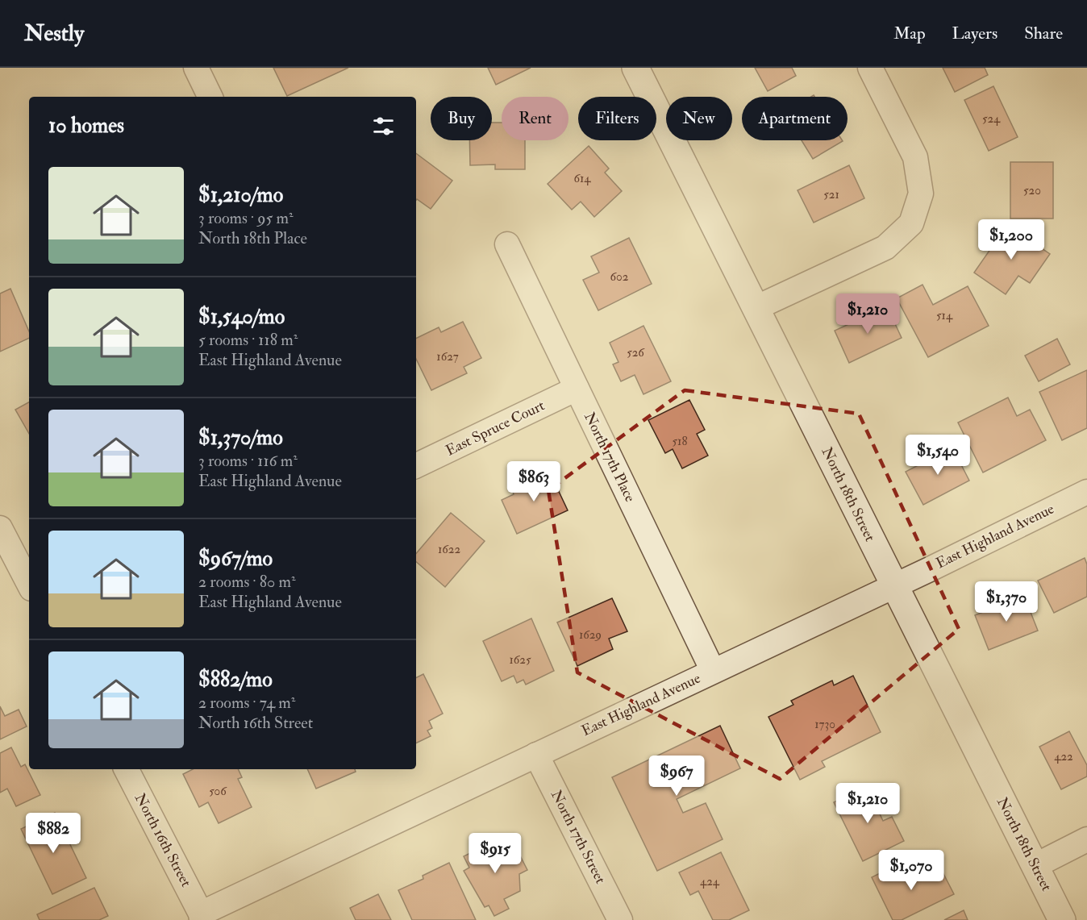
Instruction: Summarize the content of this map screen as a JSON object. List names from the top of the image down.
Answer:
{
  "streets": {
    "street": [
      "East Spruce Court",
      "North 17th Place",
      "North 18th Street",
      "East Highland Avenue",
      "North 17th Street",
      "North 16th Street"
    ]
  },
  "crossings": [
    ["East Spruce Court", "North 17th Place"],
    ["North 17th Place", "East Highland Avenue"],
    ["North 18th Street", "East Highland Avenue"],
    ["East Highland Avenue", "North 17th Street"],
    ["East Highland Avenue", "North 16th Street"]
  ],
  "house_numbers": [
    "524",
    "614",
    "520",
    "521",
    "602",
    "514",
    "526",
    "1627",
    "518",
    "1622",
    "1629",
    "1625",
    "1730",
    "422",
    "506",
    "424"
  ],
  "page": {
    "header": "Nestly",
    "nav": ["Map", "Layers", "Share"],
    "chip": [
      "Buy",
      "Rent",
      "Filters",
      "New",
      "Apartment"
    ],
    "heading": "10 homes",
    "list": [
      {
        "name": "$1,210/mo",
        "note": "3 rooms · 95 m² · North 18th Place"
      },
      {
        "name": "$1,540/mo",
        "note": "5 rooms · 118 m² · East Highland Avenue"
      },
      {
        "name": "$1,370/mo",
        "note": "3 rooms · 116 m² · East Highland Avenue"
      },
      {
        "name": "$967/mo",
        "note": "2 rooms · 80 m² · East Highland Avenue"
      },
      {
        "name": "$882/mo",
        "note": "2 rooms · 74 m² · North 16th Street"
      }
    ],
    "price": [
      "$1,200",
      "$1,210",
      "$1,540",
      "$863",
      "$1,370",
      "$967",
      "$1,210",
      "$882",
      "$915",
      "$1,070"
    ]
  }
}
